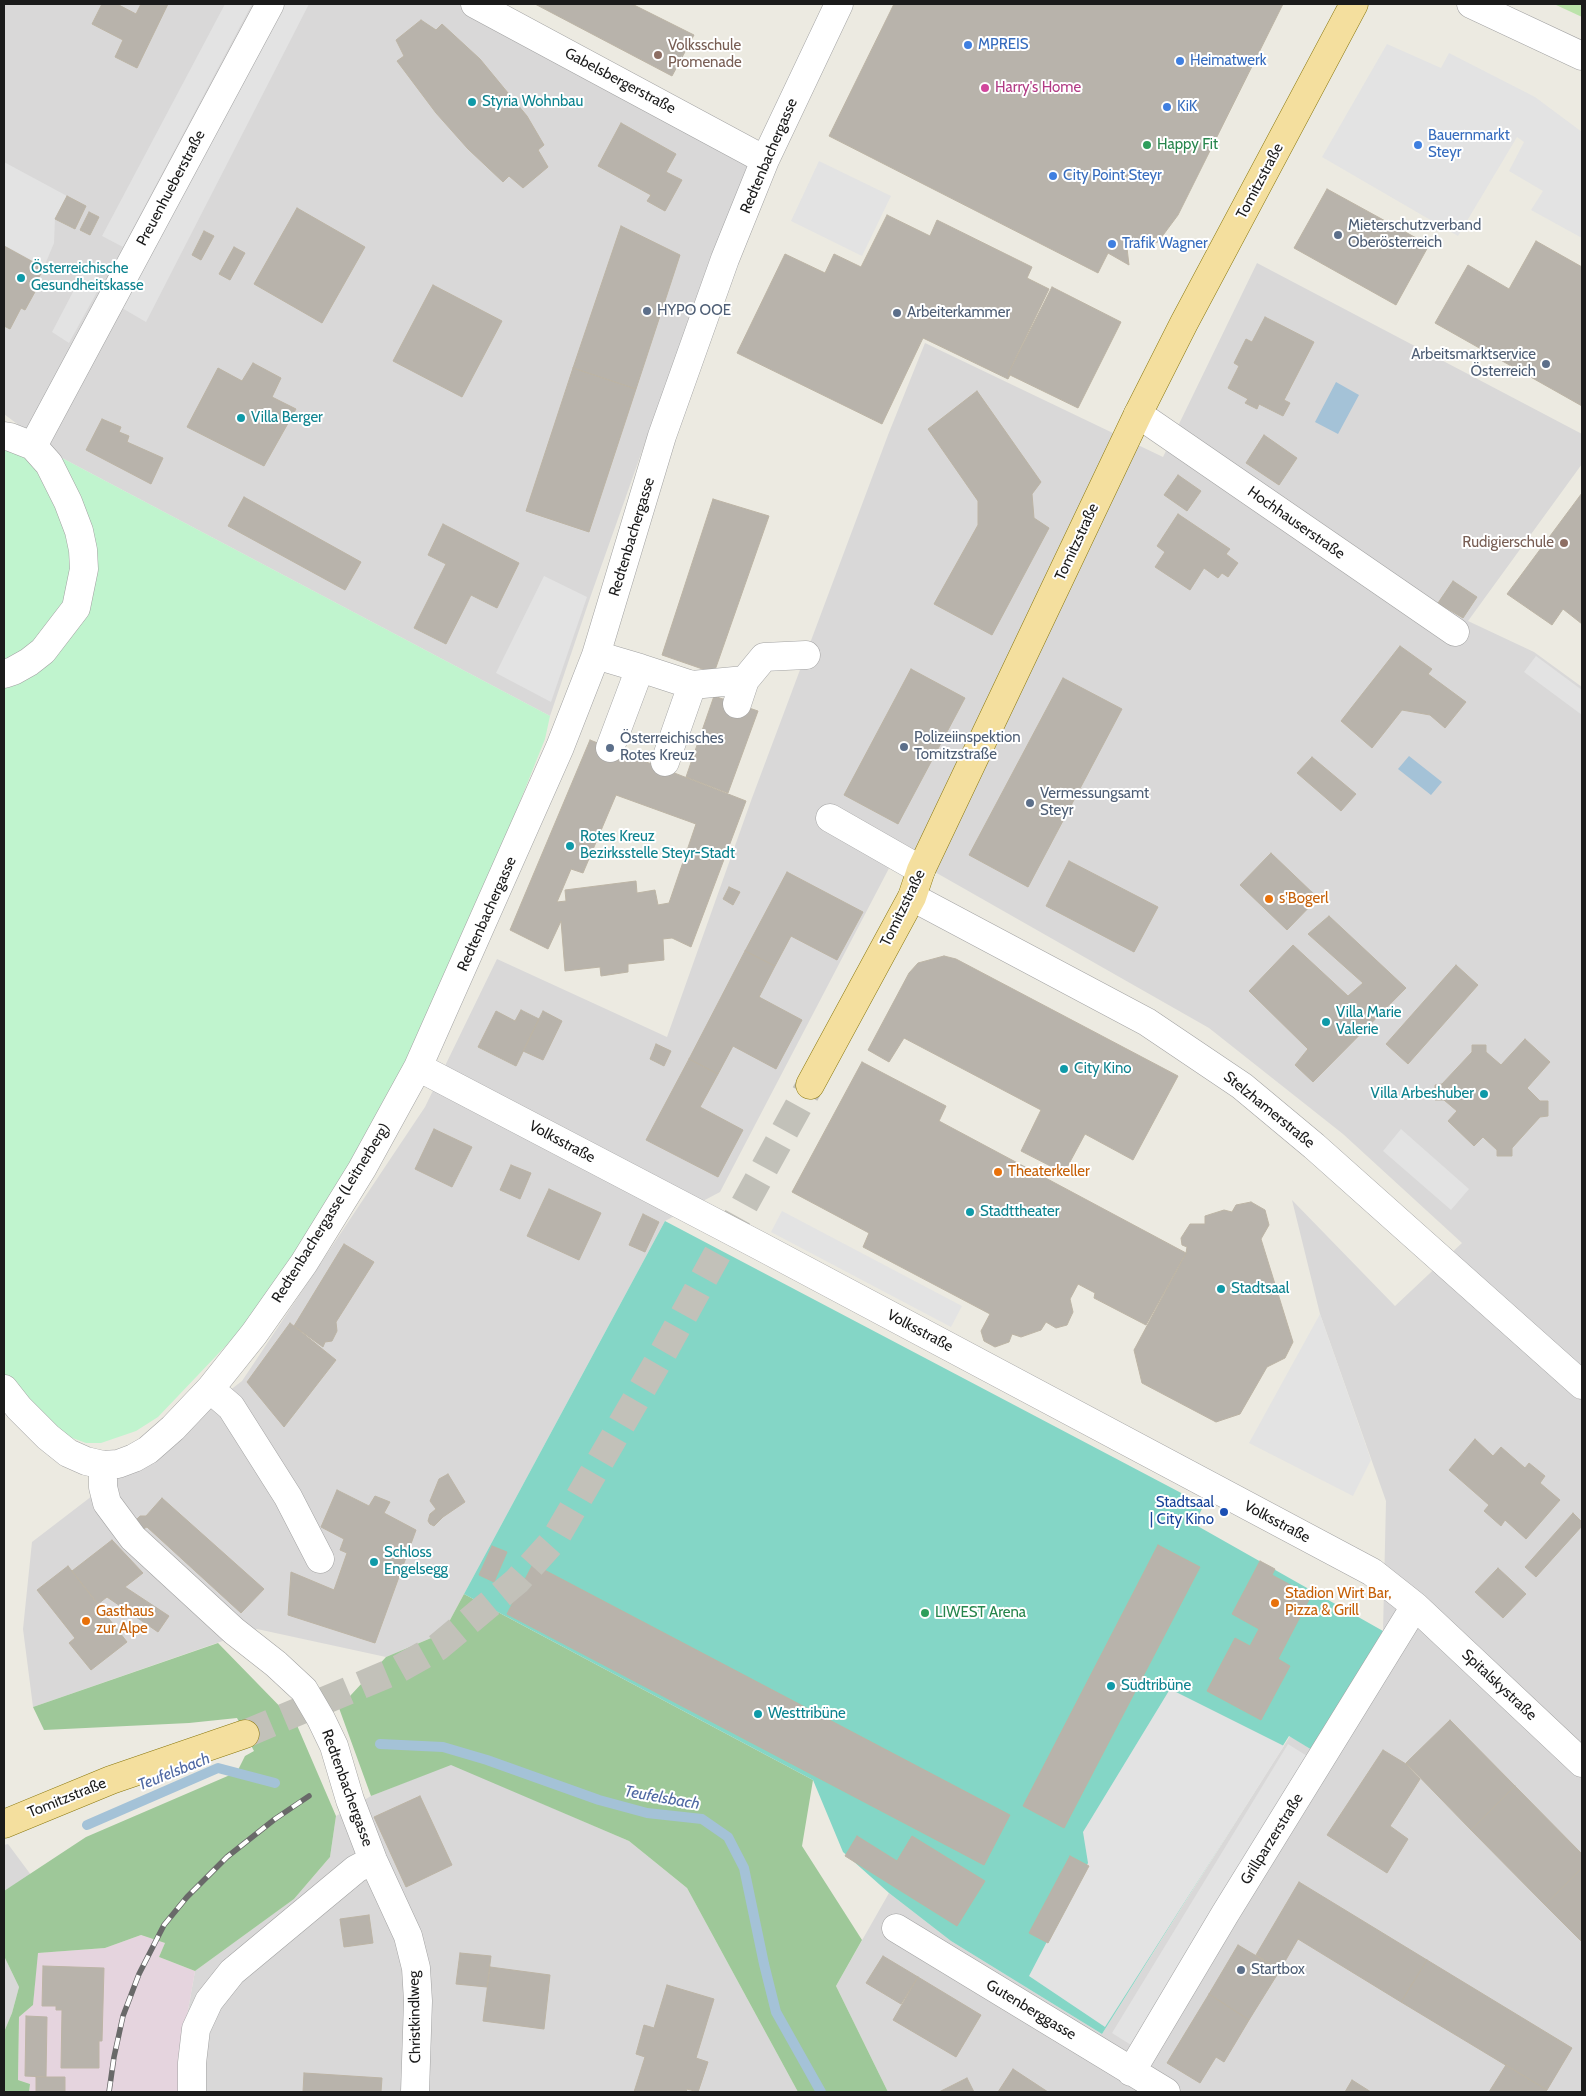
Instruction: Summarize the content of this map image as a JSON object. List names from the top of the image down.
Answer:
{
  "streets": {
    "main road": ["Tomitzstraße"],
    "street": [
      "Gabelsbergerstraße",
      "Redtenbachergasse",
      "Preuenhueberstraße",
      "Hochhauserstraße",
      "Stelzhamerstraße",
      "Volksstraße",
      "Redtenbachergasse (Leitnerberg)",
      "Spitalskystraße",
      "Grillparzerstraße",
      "Gutenberggasse",
      "Christkindlweg"
    ]
  },
  "crossings": [
    ["Gabelsbergerstraße", "Redtenbachergasse"],
    ["Redtenbachergasse", "Volksstraße"],
    ["Redtenbachergasse", "Redtenbachergasse (Leitnerberg)"],
    ["Redtenbachergasse", "Christkindlweg"],
    ["Tomitzstraße", "Hochhauserstraße"],
    ["Tomitzstraße", "Stelzhamerstraße"],
    ["Volksstraße", "Redtenbachergasse (Leitnerberg)"],
    ["Volksstraße", "Spitalskystraße"],
    ["Volksstraße", "Grillparzerstraße"],
    ["Spitalskystraße", "Grillparzerstraße"],
    ["Grillparzerstraße", "Gutenberggasse"]
  ],
  "water": ["Teufelsbach"],
  "places": [
    "MPREIS",
    "Volksschule Promenade",
    "Heimatwerk",
    "Harry's Home",
    "Styria Wohnbau",
    "KiK",
    "Happy Fit",
    "Bauernmarkt Steyr",
    "City Point Steyr",
    "Mieterschutzverband Oberösterreich",
    "Trafik Wagner",
    "Österreichische Gesundheitskasse",
    "HYPO OOE",
    "Arbeiterkammer",
    "Arbeitsmarktservice Österreich",
    "Villa Berger",
    "Rudigierschule",
    "Polizeiinspektion Tomitzstraße",
    "Österreichisches Rotes Kreuz",
    "Vermessungsamt Steyr",
    "Rotes Kreuz Bezirksstelle Steyr-Stadt",
    "s'Bogerl",
    "Villa Marie Valerie",
    "City Kino",
    "Villa Arbeshuber",
    "Theaterkeller",
    "Stadttheater",
    "Stadtsaal",
    "Stadtsaal | City Kino",
    "Schloss Engelsegg",
    "Stadion Wirt Bar, Pizza & Grill",
    "LIWEST Arena",
    "Gasthaus zur Alpe",
    "Südtribüne",
    "Westtribüne",
    "Startbox"
  ]
}
